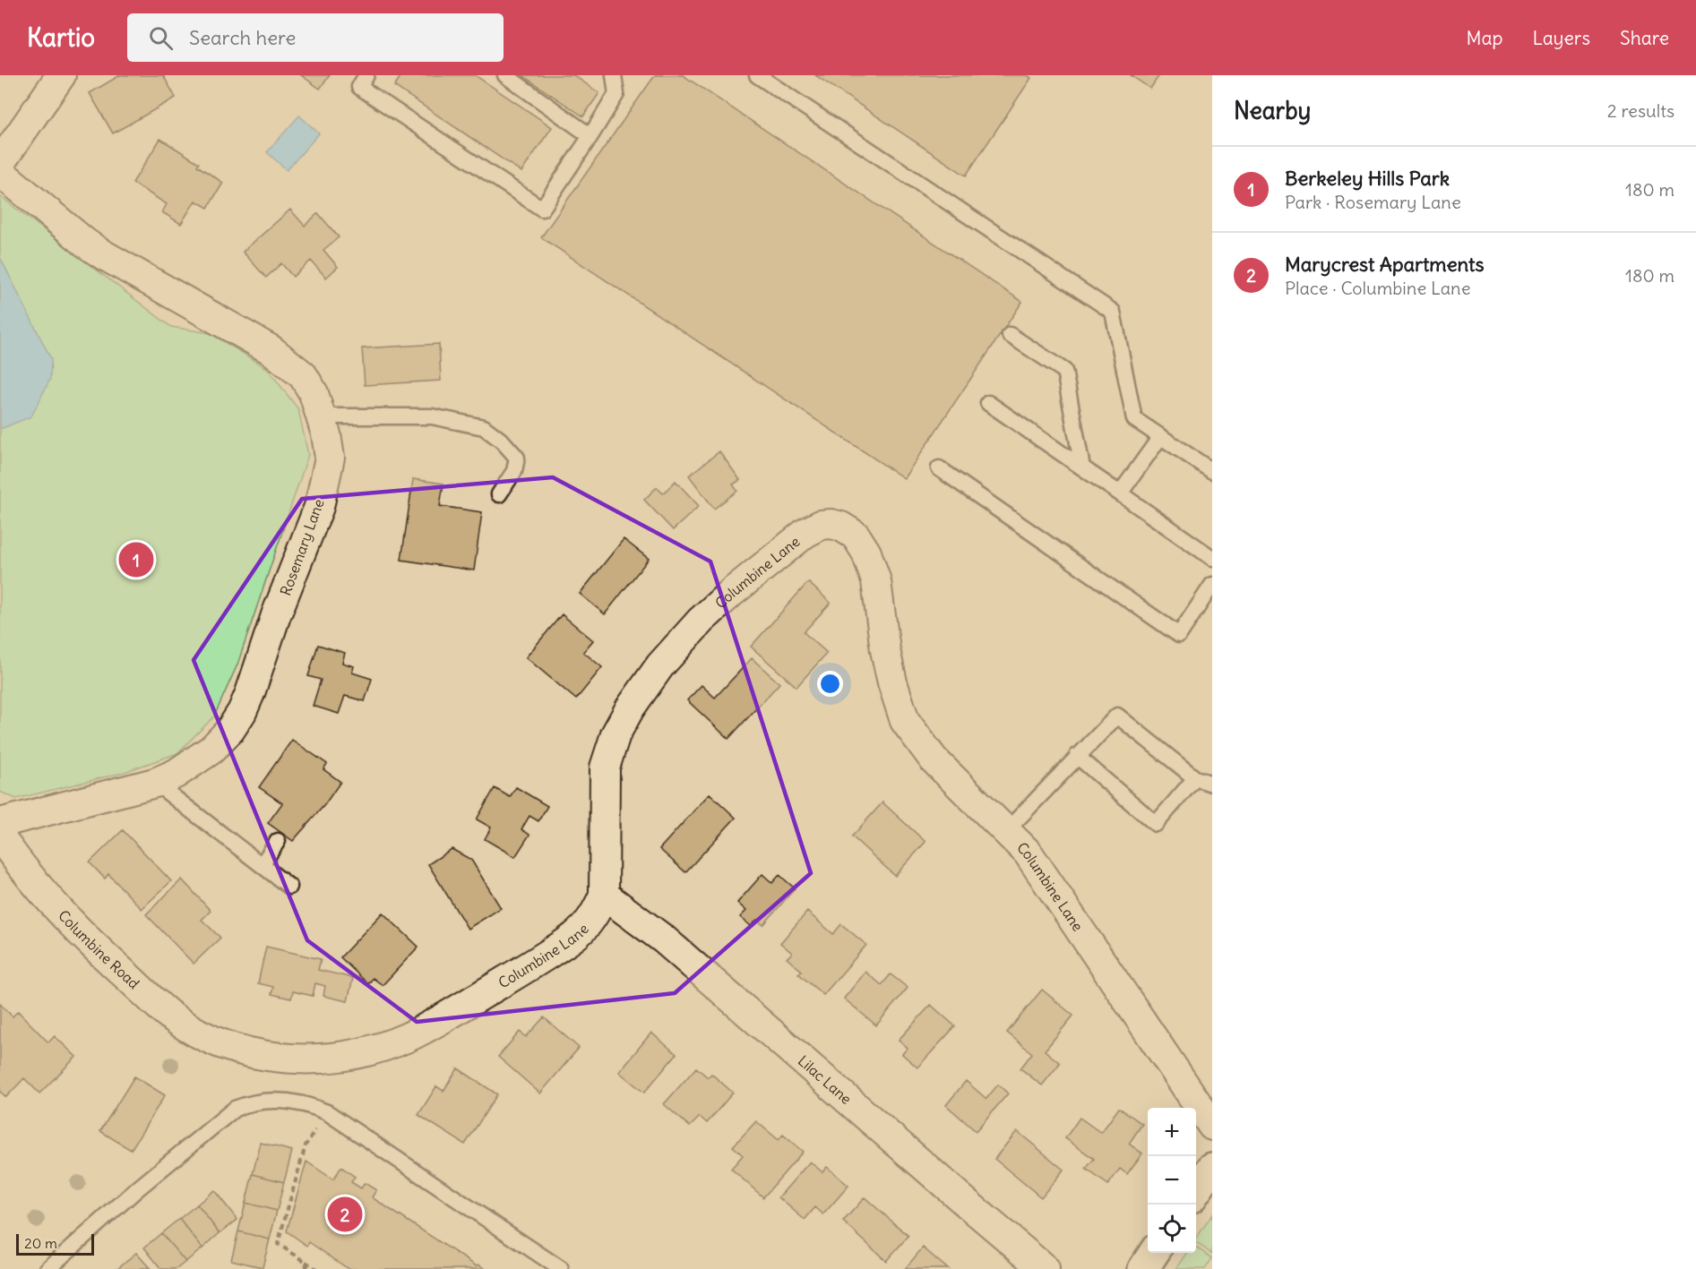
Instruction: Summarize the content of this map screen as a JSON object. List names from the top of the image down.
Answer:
{
  "streets": {
    "street": [
      "Rosemary Lane",
      "Columbine Lane",
      "Columbine Road",
      "Lilac Lane"
    ]
  },
  "crossings": [
    ["Columbine Lane", "Columbine Road"],
    ["Columbine Lane", "Lilac Lane"]
  ],
  "scale_bar": "20 m",
  "page": {
    "header": "Kartio",
    "search": "Search here",
    "nav": ["Map", "Layers", "Share"],
    "heading": ["Nearby", "2 results"],
    "list": [
      {
        "mark": "1",
        "name": "Berkeley Hills Park",
        "note": "Park · Rosemary Lane",
        "value": "180 m"
      },
      {
        "mark": "2",
        "name": "Marycrest Apartments",
        "note": "Place · Columbine Lane",
        "value": "180 m"
      }
    ],
    "pins": ["1", "2"],
    "map_buttons": ["+", "−"],
    "scale": "20 m"
  }
}
